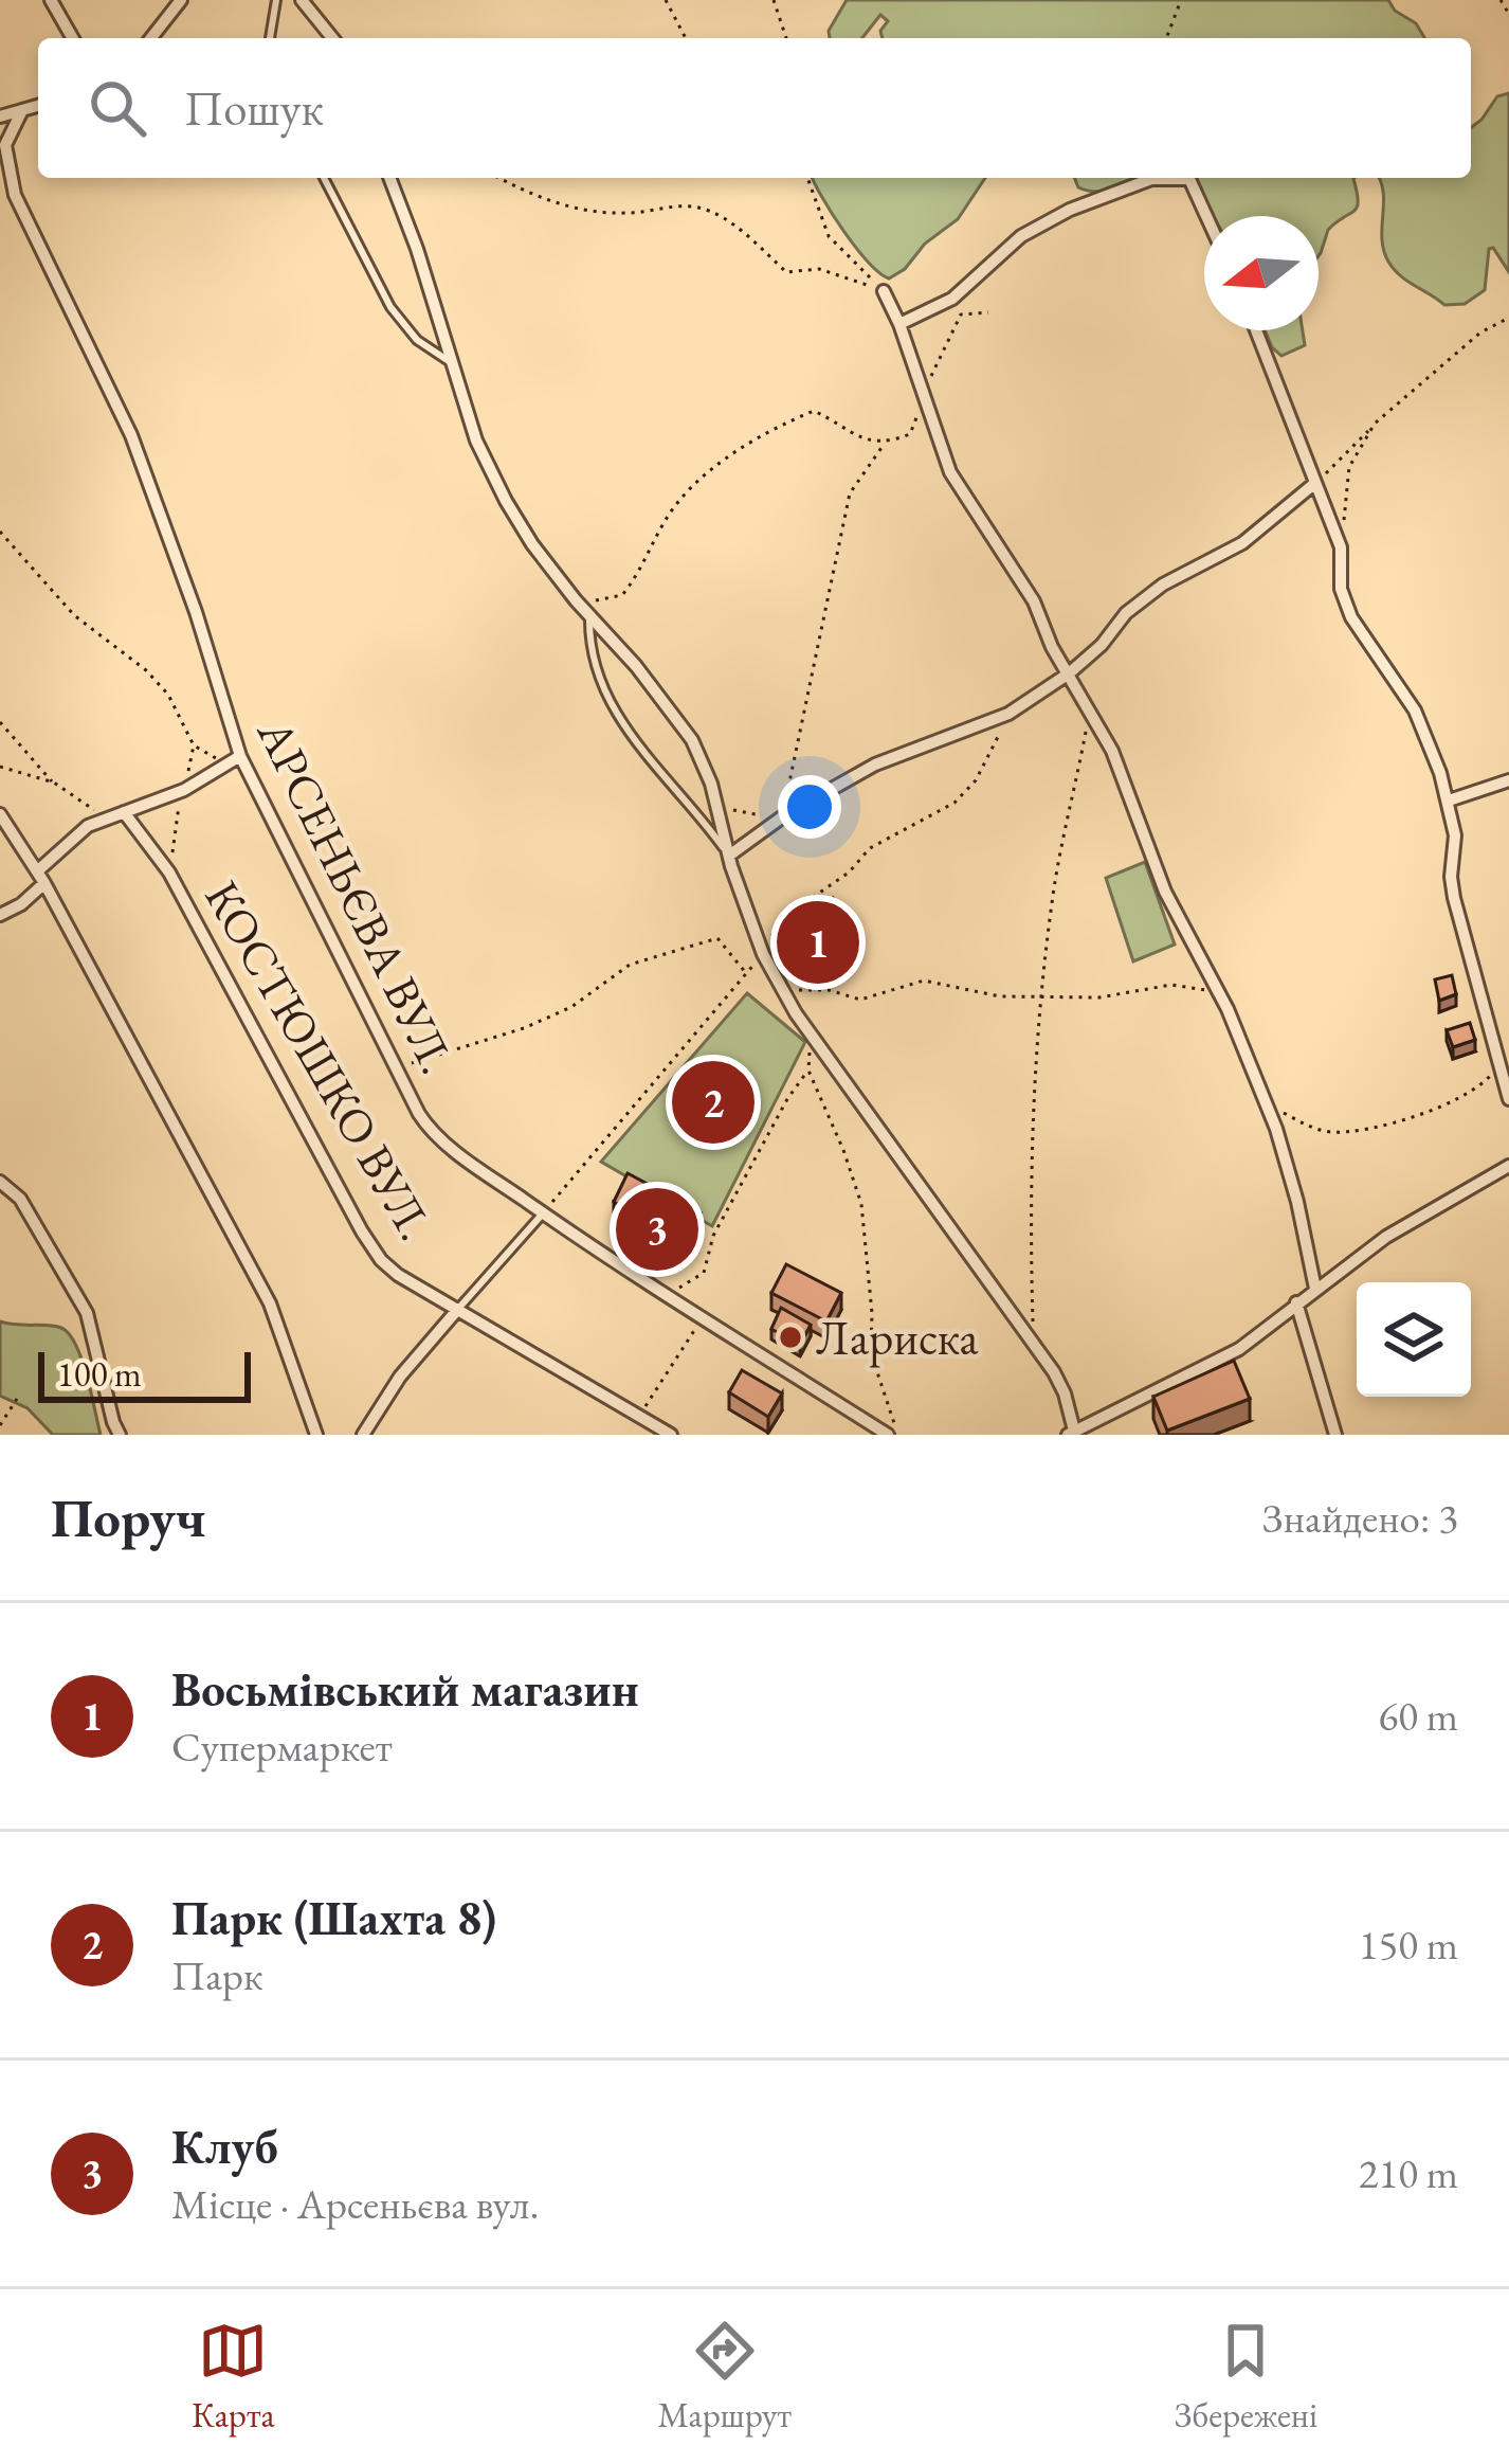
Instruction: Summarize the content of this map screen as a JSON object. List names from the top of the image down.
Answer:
{
  "streets": {
    "street": ["АРСЕНЬЄВА ВУЛ.", "КОСТЮШКО ВУЛ."]
  },
  "places": ["Лариска"],
  "scale_bar": "100 m",
  "north": "left",
  "page": {
    "search": "Пошук",
    "pins": ["1", "2", "3"],
    "scale": "100 m",
    "heading": ["Поруч", "Знайдено: 3"],
    "list": [
      {
        "mark": "1",
        "name": "Восьмівський магазин",
        "note": "Супермаркет",
        "value": "60 m"
      },
      {
        "mark": "2",
        "name": "Парк (Шахта 8)",
        "note": "Парк",
        "value": "150 m"
      },
      {
        "mark": "3",
        "name": "Клуб",
        "note": "Місце · Арсеньєва вул.",
        "value": "210 m"
      }
    ],
    "nav": ["Карта", "Маршрут", "Збережені"]
  }
}
